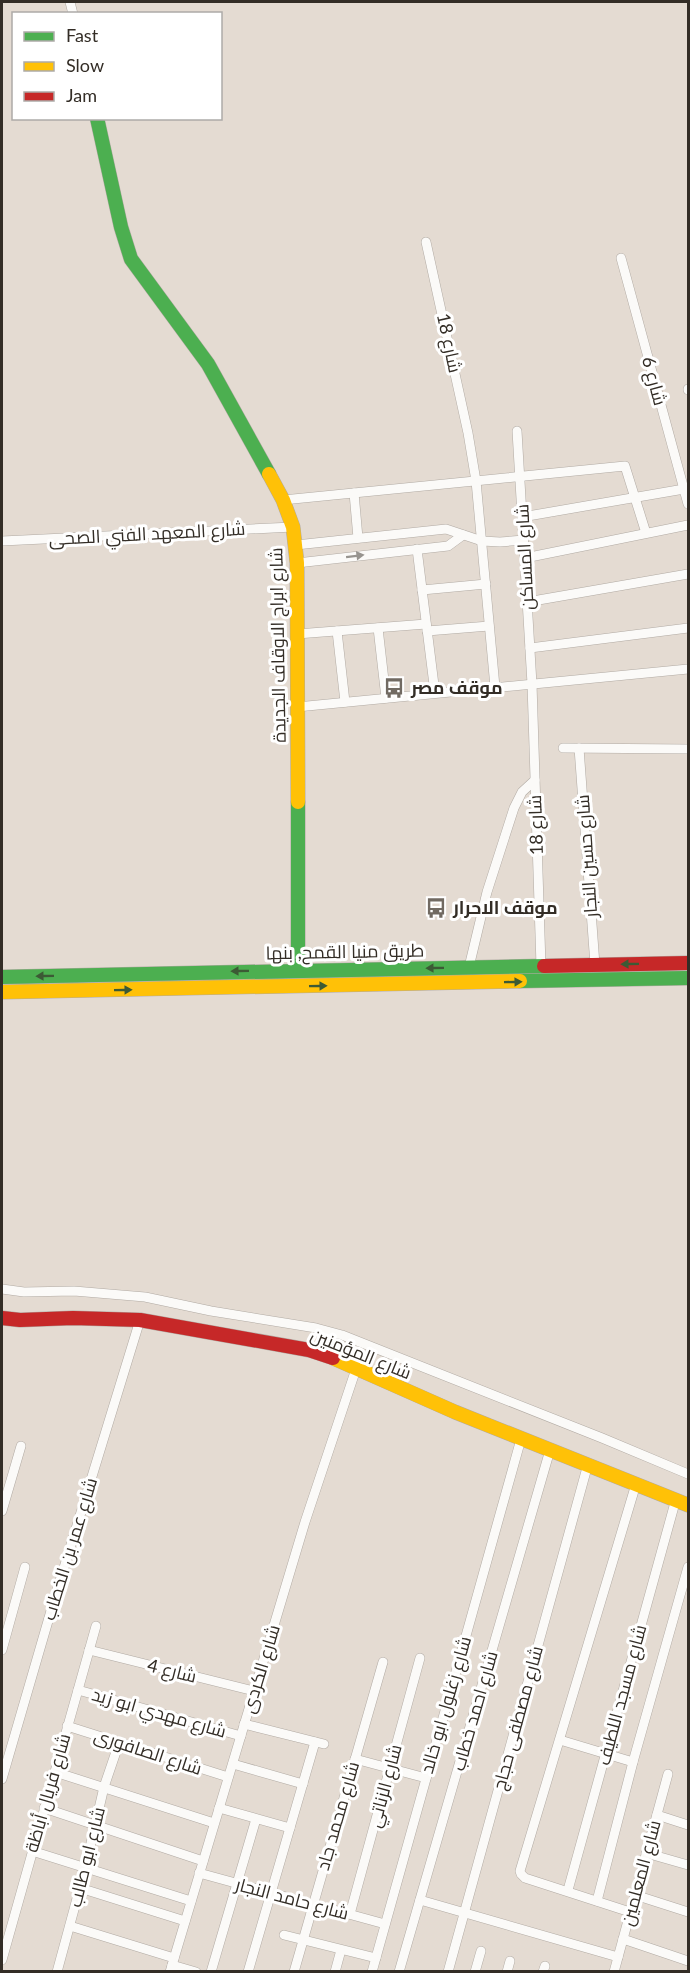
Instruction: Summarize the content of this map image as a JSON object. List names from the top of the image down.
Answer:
{
  "streets": {
    "main road": ["شارع ابراج الاوقاف الجديدة", "طريق منيا القمح, بنها", "شارع المؤمنين"],
    "street": [
      "شارع 18",
      "شارع 6",
      "شارع المعهد الفني الصحى",
      "شارع المساكن",
      "شارع حسين النجار",
      "شارع عمر بن الخطاب",
      "شارع الكردى",
      "شارع 4",
      "شارع مسجد اللطيف",
      "شارع زغلول ابو خالد",
      "شارع احمد خطاب",
      "شارع مهدي ابو زيد",
      "شارع مصطفى حجاج",
      "شارع الصافورى",
      "شارع الزناتي",
      "شارع فريال أباظة",
      "شارع محمد جاد",
      "شارع ابو طالب",
      "شارع المعلمين",
      "شارع حامد النجار"
    ]
  },
  "crossings": [
    ["شارع 18", "شارع المساكن"],
    ["شارع 18", "طريق منيا القمح, بنها"],
    ["شارع المعهد الفني الصحى", "شارع ابراج الاوقاف الجديدة"],
    ["شارع ابراج الاوقاف الجديدة", "طريق منيا القمح, بنها"],
    ["شارع حسين النجار", "طريق منيا القمح, بنها"],
    ["شارع المؤمنين", "شارع عمر بن الخطاب"],
    ["شارع المؤمنين", "شارع الكردى"],
    ["شارع المؤمنين", "شارع مسجد اللطيف"],
    ["شارع المؤمنين", "شارع زغلول ابو خالد"],
    ["شارع المؤمنين", "شارع احمد خطاب"],
    ["شارع المؤمنين", "شارع مصطفى حجاج"],
    ["شارع الكردى", "شارع 4"],
    ["شارع الكردى", "شارع مهدي ابو زيد"],
    ["شارع الكردى", "شارع الصافورى"],
    ["شارع الكردى", "شارع حامد النجار"],
    ["شارع 4", "شارع فريال أباظة"],
    ["شارع زغلول ابو خالد", "شارع حامد النجار"],
    ["شارع مهدي ابو زيد", "شارع فريال أباظة"],
    ["شارع الصافورى", "شارع فريال أباظة"],
    ["شارع الصافورى", "شارع ابو طالب"],
    ["شارع الزناتي", "شارع حامد النجار"],
    ["شارع محمد جاد", "شارع حامد النجار"]
  ],
  "places": {
    "bus stop": ["موقف مصر", "موقف الاحرار"]
  },
  "legend": ["Fast", "Slow", "Jam"]
}
